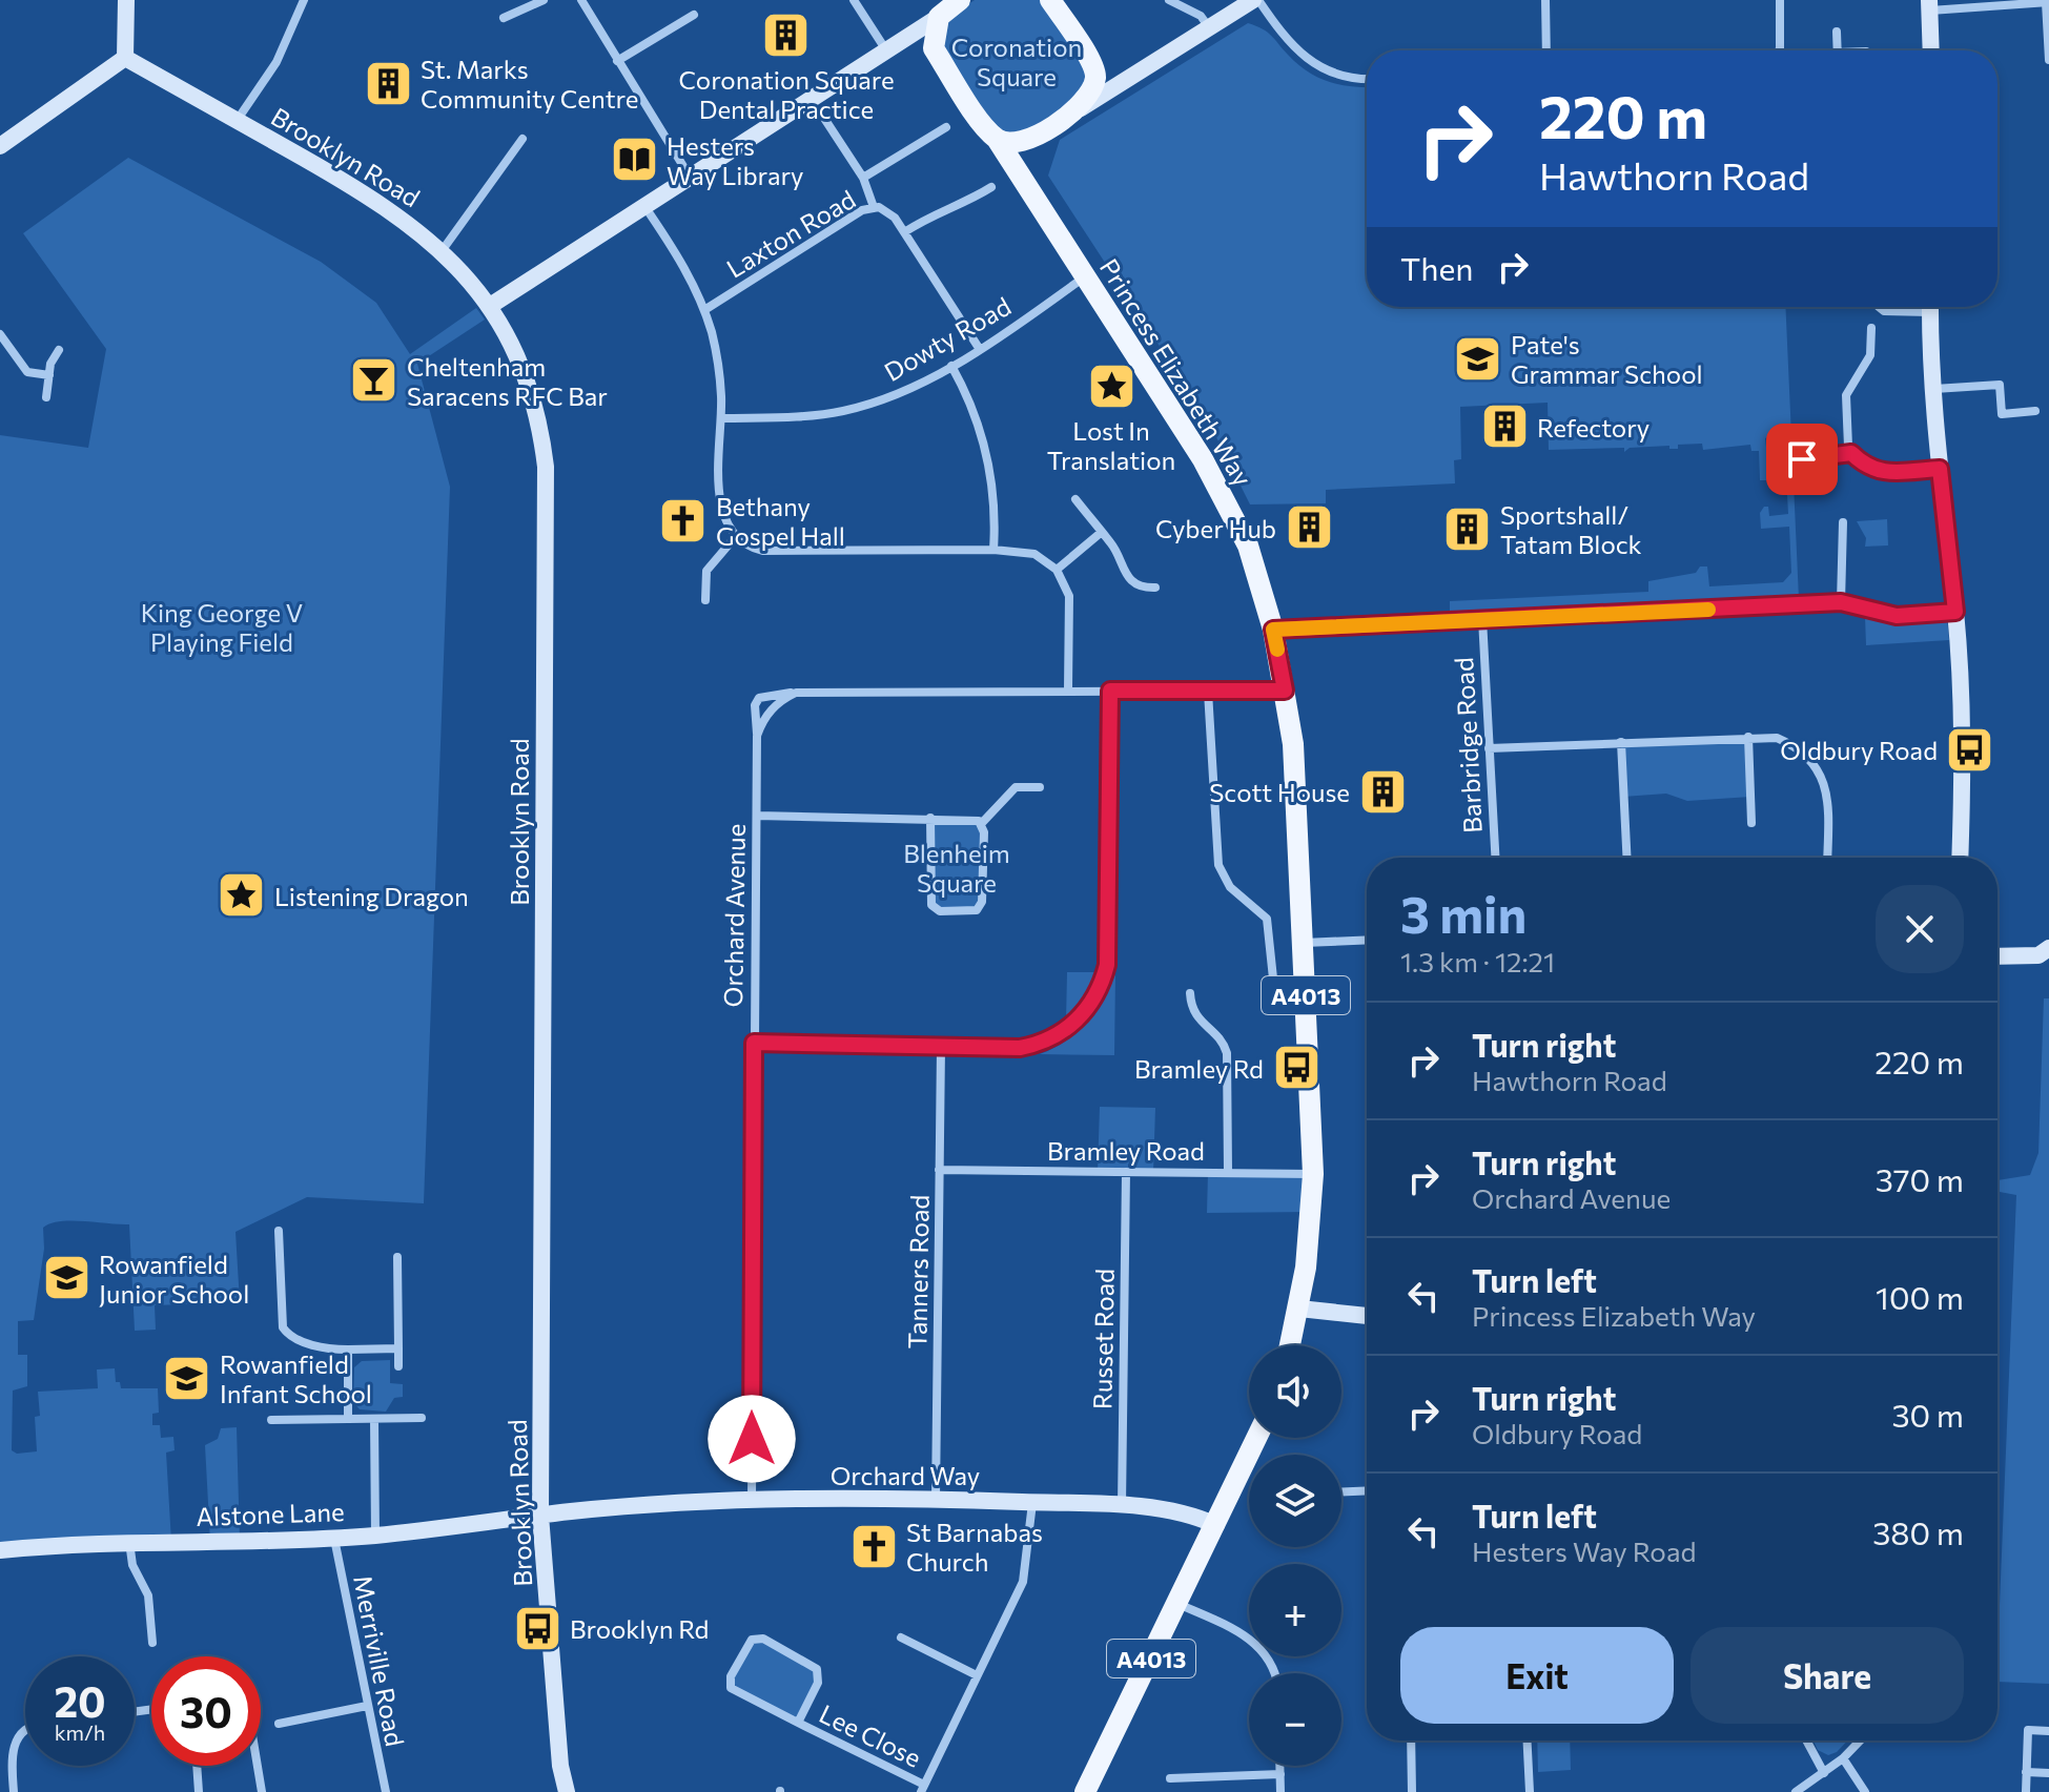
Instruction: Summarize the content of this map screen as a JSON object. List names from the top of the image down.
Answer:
{
  "streets": {
    "main road": ["Princess Elizabeth Way", "A4013"],
    "street": [
      "Brooklyn Road",
      "Laxton Road",
      "Dowty Road",
      "Barbridge Road",
      "Orchard Avenue",
      "Bramley Road",
      "Tanners Road",
      "Russet Road",
      "Orchard Way",
      "Alstone Lane",
      "Merriville Road",
      "Lee Close"
    ]
  },
  "crossings": [
    ["Brooklyn Road", "Orchard Way"],
    ["Brooklyn Road", "Alstone Lane"],
    ["Laxton Road", "Dowty Road"],
    ["Dowty Road", "Princess Elizabeth Way"],
    ["Princess Elizabeth Way", "Orchard Avenue"],
    ["Princess Elizabeth Way", "A4013"],
    ["Princess Elizabeth Way", "Bramley Road"],
    ["Orchard Avenue", "Orchard Way"],
    ["A4013", "Orchard Way"],
    ["Bramley Road", "Tanners Road"],
    ["Bramley Road", "Russet Road"],
    ["Tanners Road", "Orchard Way"],
    ["Russet Road", "Orchard Way"],
    ["Orchard Way", "Alstone Lane"],
    ["Alstone Lane", "Merriville Road"]
  ],
  "parks": ["Coronation Square", "King George V Playing Field", "Blenheim Square"],
  "places": {
    "building": [
      "Coronation Square Dental Practice",
      "St. Marks Community Centre",
      "Refectory",
      "Cyber Hub",
      "Sportshall/ Tatam Block",
      "Scott House"
    ],
    "library": ["Hesters Way Library"],
    "school or university": ["Pate's Grammar School", "Rowanfield Junior School", "Rowanfield Infant School"],
    "bar": ["Cheltenham Saracens RFC Bar"],
    "place": ["Lost In Translation", "Listening Dragon"],
    "church": ["Bethany Gospel Hall", "St Barnabas Church"],
    "bus stop": ["Oldbury Road", "Bramley Rd", "Brooklyn Rd"]
  },
  "page": {
    "turn": ["220 m", "Hawthorn Road"],
    "then": "Then",
    "heading": ["3 min", "1.3 km · 12:21"],
    "list": [
      {
        "name": "Turn right",
        "note": "Hawthorn Road",
        "value": "220 m"
      },
      {
        "name": "Turn right",
        "note": "Orchard Avenue",
        "value": "370 m"
      },
      {
        "name": "Turn left",
        "note": "Princess Elizabeth Way",
        "value": "100 m"
      },
      {
        "name": "Turn right",
        "note": "Oldbury Road",
        "value": "30 m"
      },
      {
        "name": "Turn left",
        "note": "Hesters Way Road",
        "value": "380 m"
      }
    ],
    "map_buttons": ["+", "−"],
    "buttons": ["Exit", "Share"],
    "speed": "20 km/h",
    "limit": "30"
  }
}
